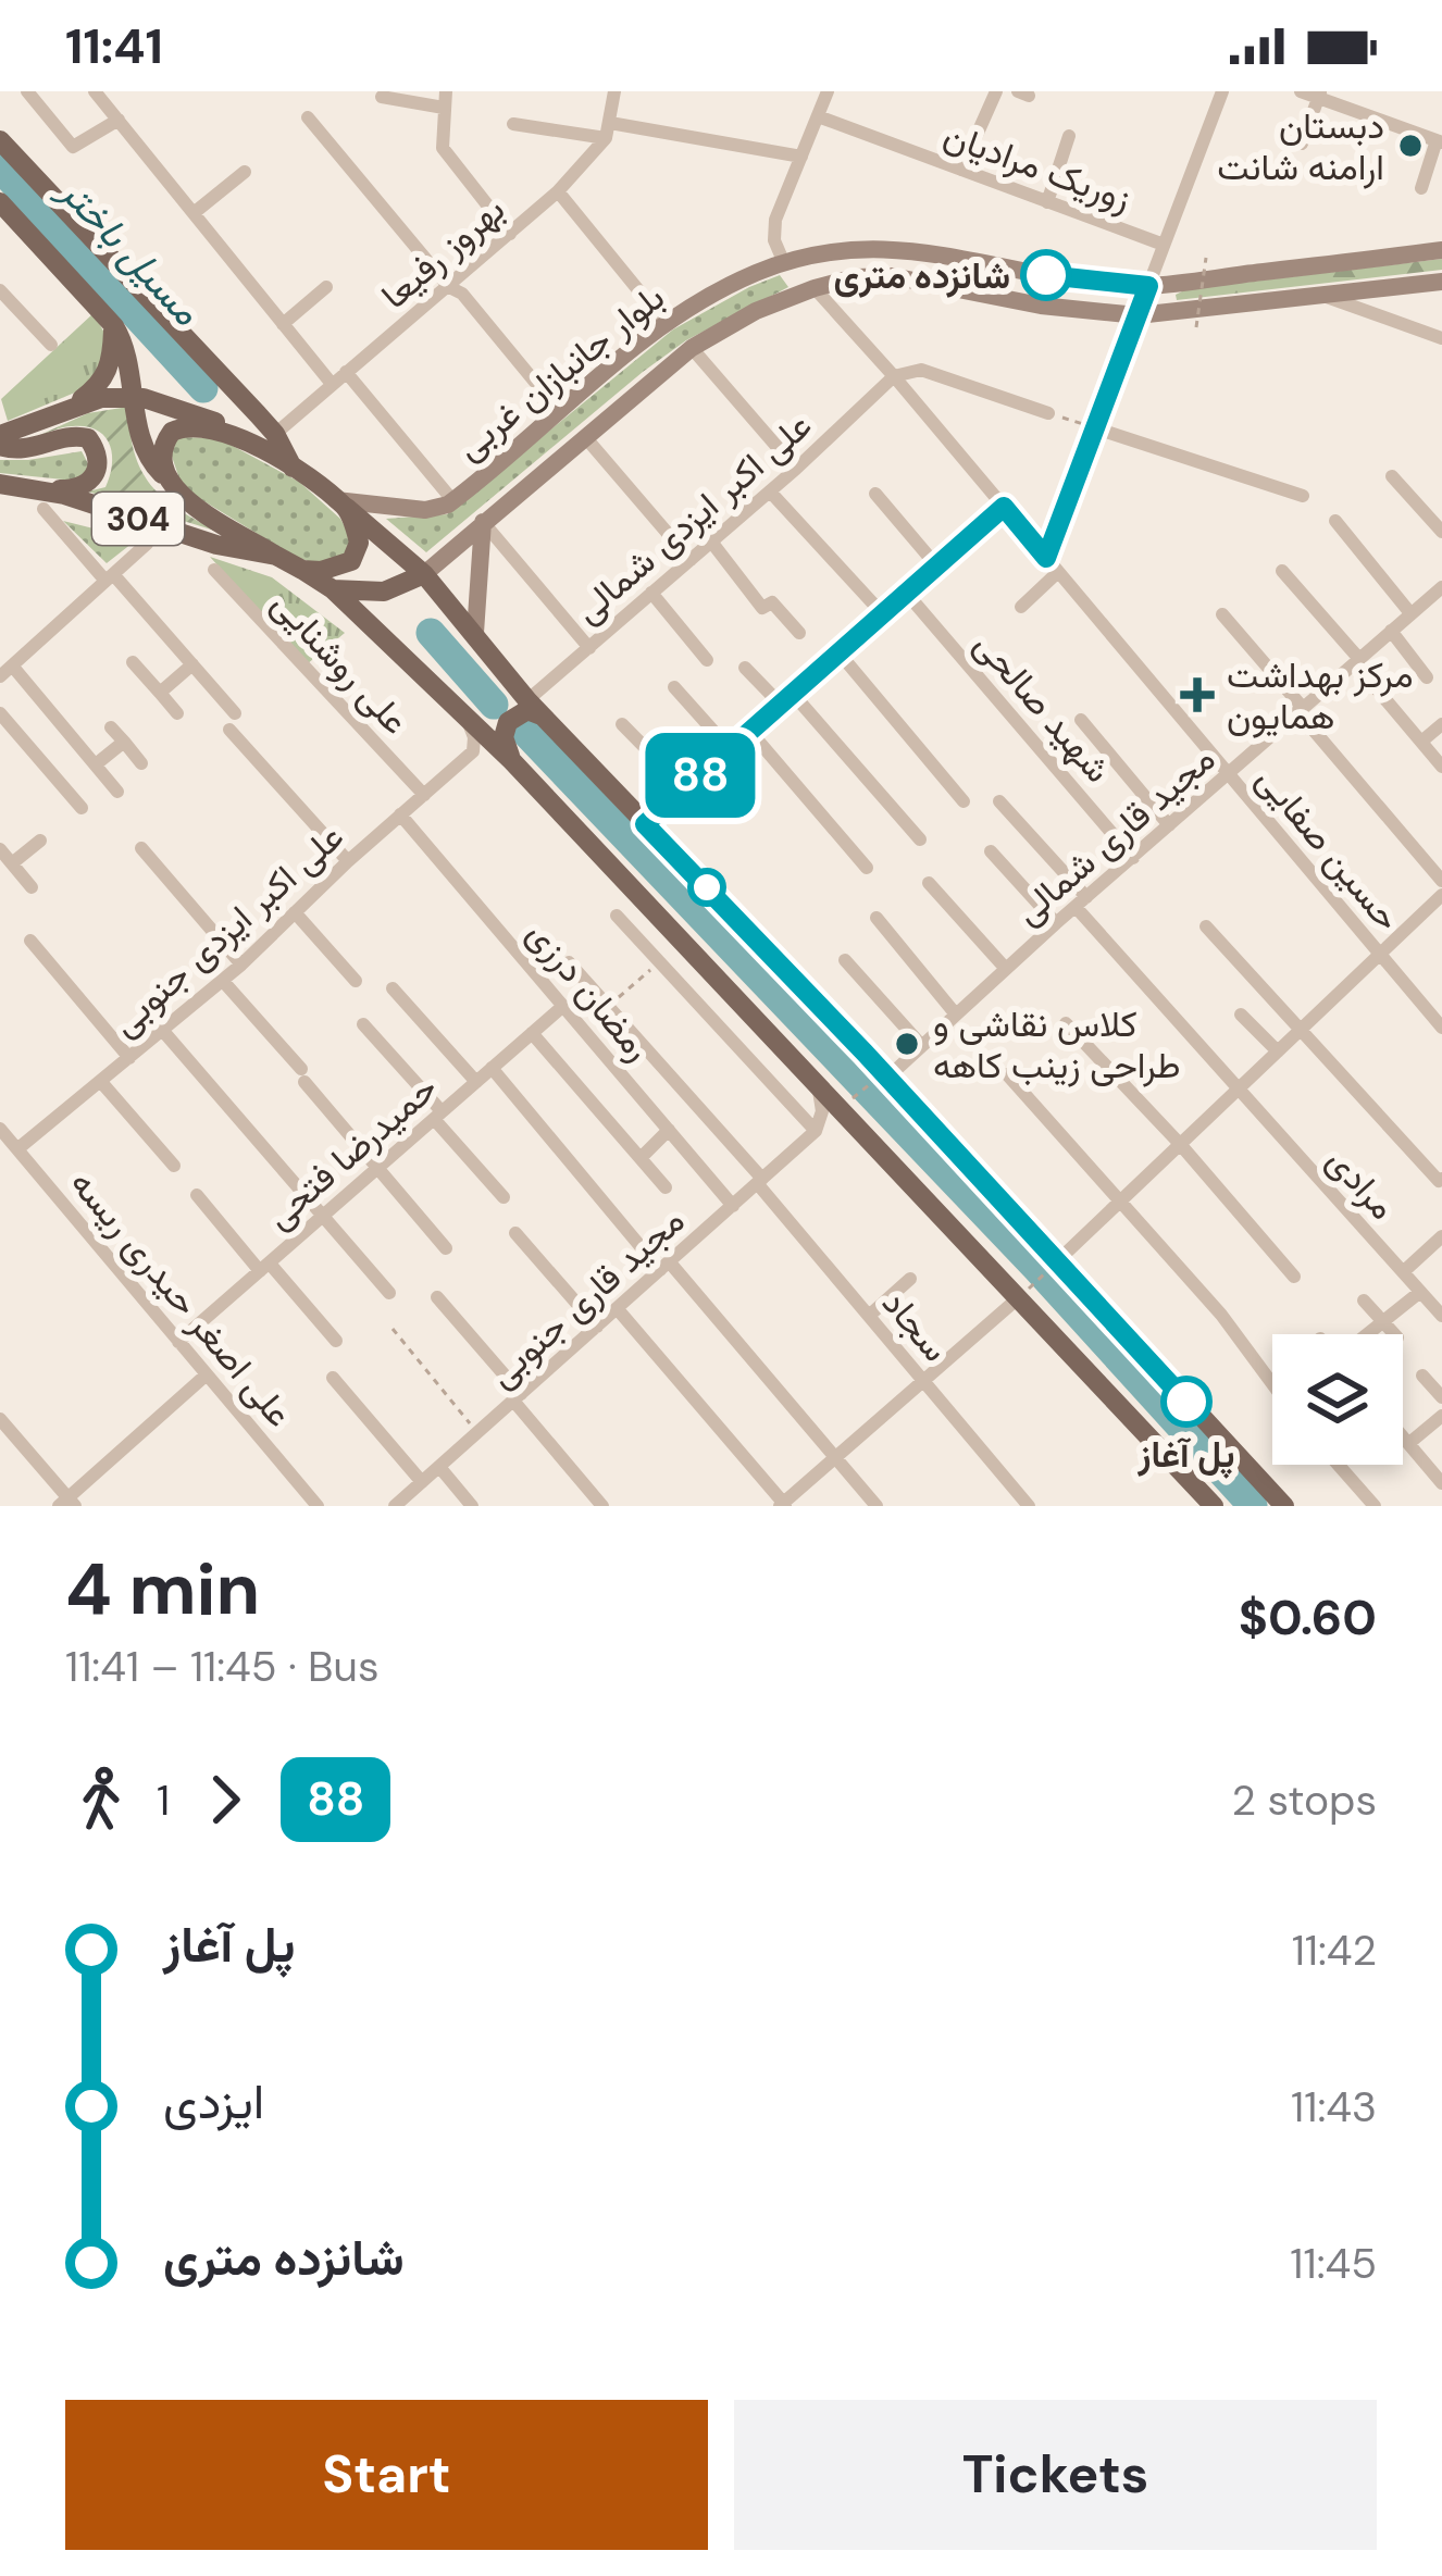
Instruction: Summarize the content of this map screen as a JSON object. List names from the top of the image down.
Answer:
{
  "streets": {
    "main road": ["بلوار جانبازان غربی", "304"],
    "street": [
      "زوریک مرادیان",
      "بهروز رفیعا",
      "علی اکبر ایزدی شمالی",
      "علی روشنایی",
      "شهید صالحی",
      "مجید قاری شمالی",
      "حسین صفایی",
      "علی اکبر ایزدی جنوبی",
      "رمضان درزی",
      "حمیدرضا فتحی",
      "مرادی",
      "مجید قاری جنوبی",
      "علی اصغر حیدری ریسه",
      "سجاد"
    ]
  },
  "crossings": [
    ["بلوار جانبازان غربی", "حسین صفایی"],
    ["علی اکبر ایزدی شمالی", "حسین صفایی"],
    ["علی روشنایی", "علی اکبر ایزدی جنوبی"],
    ["شهید صالحی", "مجید قاری شمالی"],
    ["مجید قاری شمالی", "حسین صفایی"],
    ["مجید قاری شمالی", "مرادی"],
    ["علی اکبر ایزدی جنوبی", "رمضان درزی"],
    ["علی اکبر ایزدی جنوبی", "علی اصغر حیدری ریسه"],
    ["رمضان درزی", "حمیدرضا فتحی"],
    ["رمضان درزی", "مجید قاری جنوبی"],
    ["حمیدرضا فتحی", "علی اصغر حیدری ریسه"],
    ["مجید قاری جنوبی", "سجاد"]
  ],
  "water": ["مسیل باختر"],
  "places": {
    "other": [
      "دبستان ارامنه شانت",
      "شانزده متری",
      "کلاس نقاشی و طراحی زینب کاهه",
      "پل آغاز"
    ],
    "health": ["مرکز بهداشت همایون"]
  },
  "lines": ["bus line 88"],
  "page": {
    "status": "11:41",
    "on_map": "88",
    "heading": ["4 min", "11:41 – 11:45 · Bus", "$0.60"],
    "legs": ["1", "88", "2 stops"],
    "list": [
      {
        "name": "پل آغاز",
        "value": "11:42"
      },
      {
        "name": "ایزدی",
        "value": "11:43"
      },
      {
        "name": "شانزده متری",
        "value": "11:45"
      }
    ],
    "buttons": ["Start", "Tickets"]
  }
}
